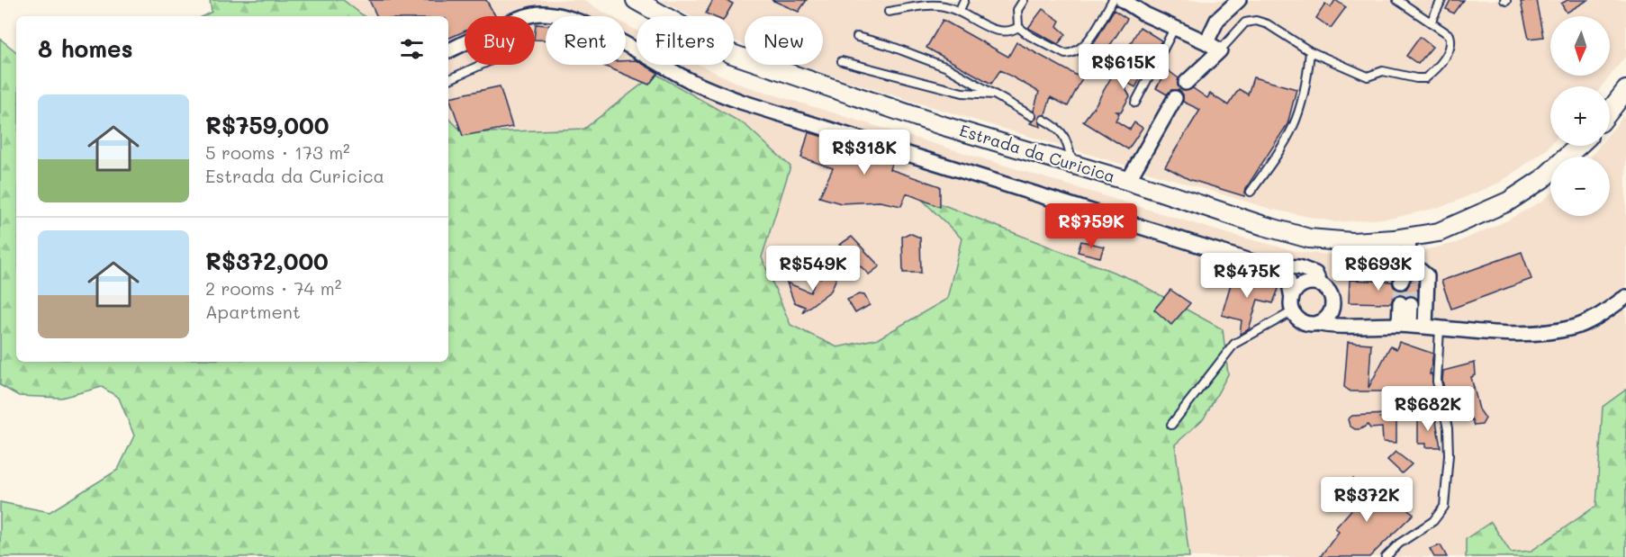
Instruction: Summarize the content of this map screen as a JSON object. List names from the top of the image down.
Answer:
{
  "streets": {
    "street": ["Estrada da Curicica"]
  },
  "north": "bottom",
  "page": {
    "map_buttons": ["+", "−"],
    "chip": [
      "Buy",
      "Rent",
      "Filters",
      "New"
    ],
    "heading": "8 homes",
    "price": [
      "R$615K",
      "R$318K",
      "R$759K",
      "R$549K",
      "R$693K",
      "R$475K",
      "R$682K",
      "R$372K"
    ],
    "list": [
      {
        "name": "R$759,000",
        "note": "5 rooms · 173 m² · Estrada da Curicica"
      },
      {
        "name": "R$372,000",
        "note": "2 rooms · 74 m² · Apartment"
      }
    ]
  }
}
